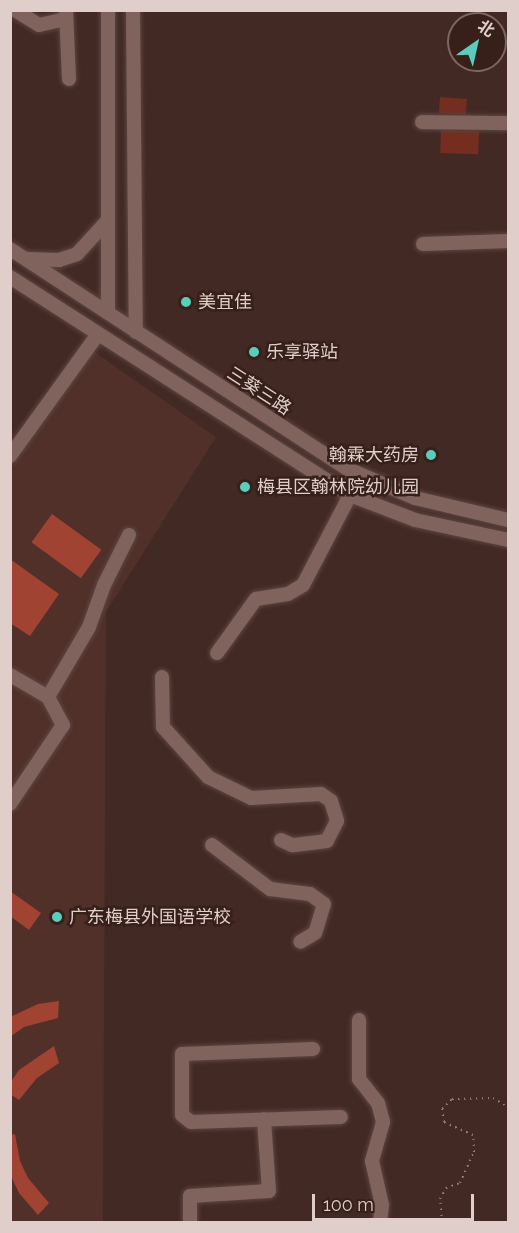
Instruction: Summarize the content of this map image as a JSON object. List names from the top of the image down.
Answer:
{
  "streets": {
    "street": ["三葵三路"]
  },
  "places": [
    "美宜佳",
    "乐享驿站",
    "翰霖大药房",
    "梅县区翰林院幼儿园",
    "广东梅县外国语学校"
  ],
  "scale_bar": "100 m",
  "north": "top right"
}
